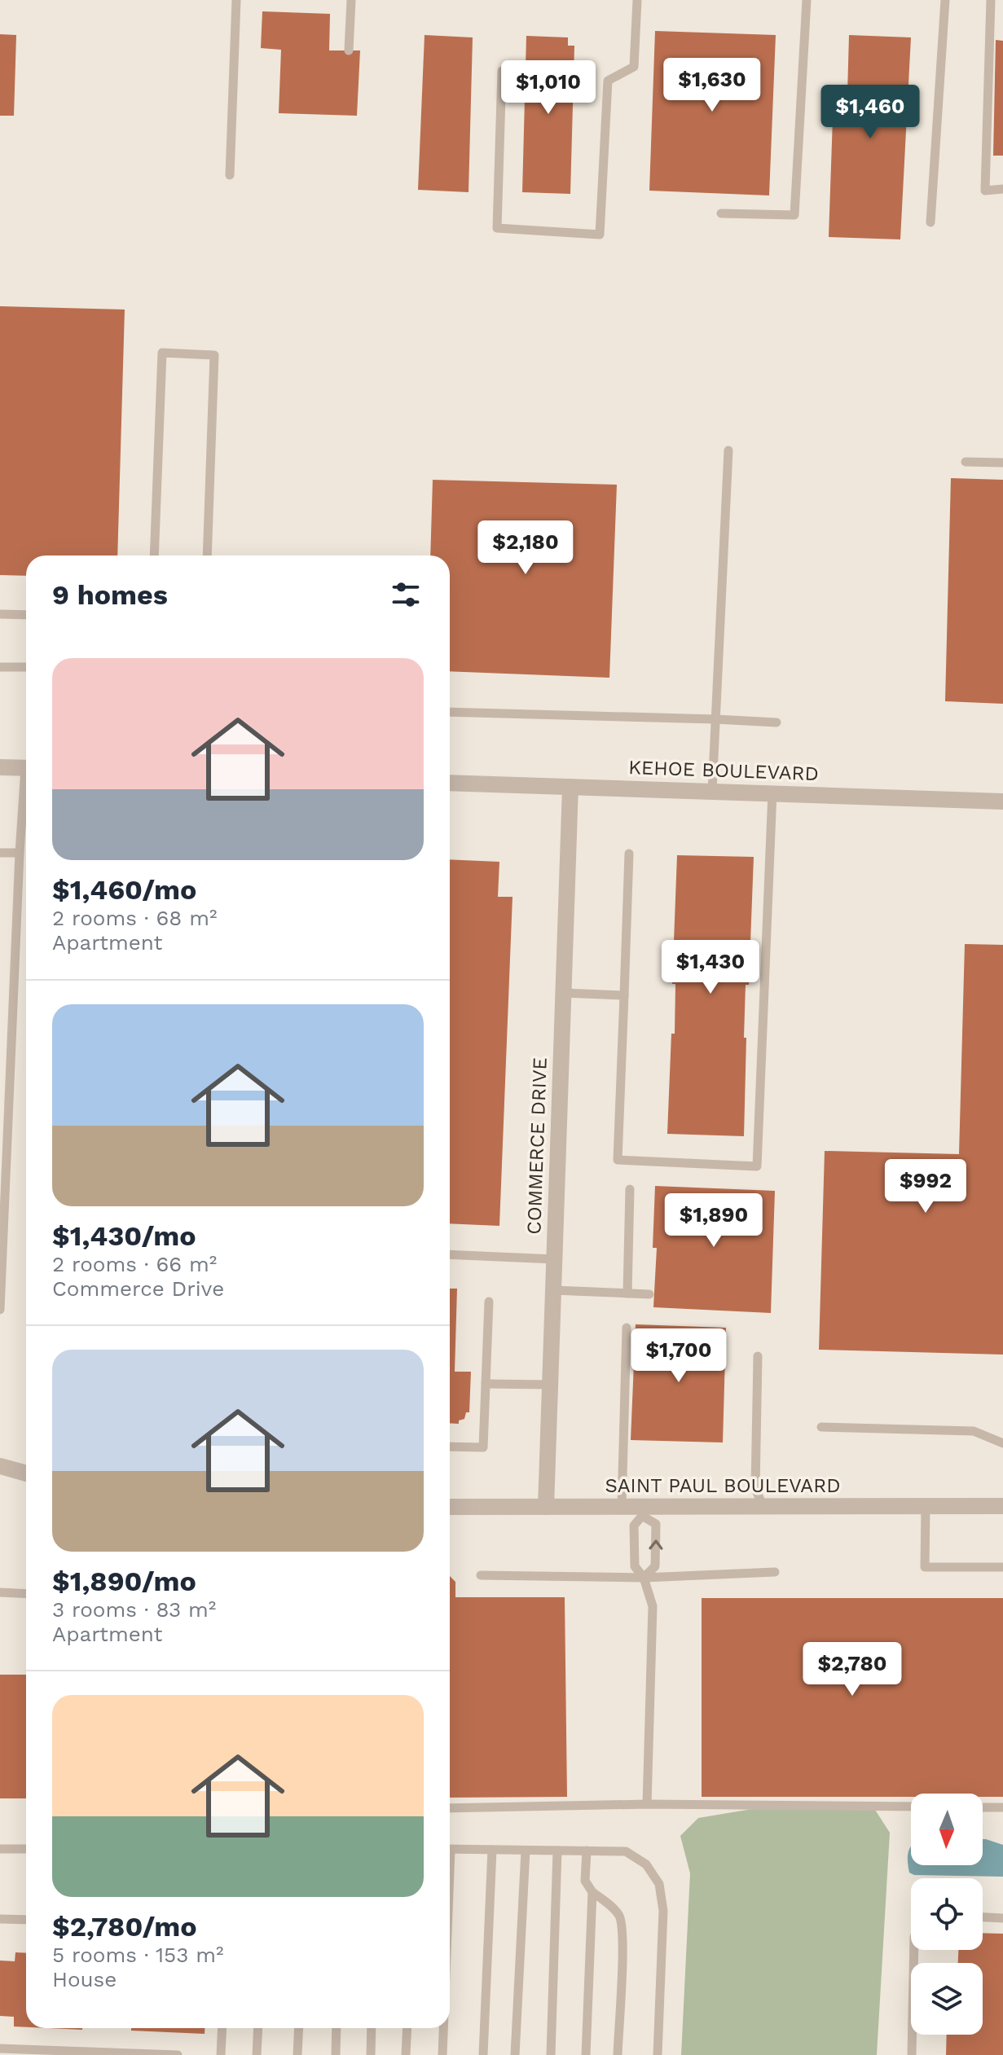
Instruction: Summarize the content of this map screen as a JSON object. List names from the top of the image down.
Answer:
{
  "streets": {
    "street": ["KEHOE BOULEVARD", "COMMERCE DRIVE", "SAINT PAUL BOULEVARD"]
  },
  "crossings": [
    ["KEHOE BOULEVARD", "COMMERCE DRIVE"],
    ["COMMERCE DRIVE", "SAINT PAUL BOULEVARD"]
  ],
  "north": "bottom",
  "page": {
    "price": [
      "$1,630",
      "$1,010",
      "$1,460",
      "$2,180",
      "$1,430",
      "$992",
      "$1,890",
      "$1,700",
      "$2,780"
    ],
    "heading": "9 homes",
    "list": [
      {
        "name": "$1,460/mo",
        "note": "2 rooms · 68 m² · Apartment"
      },
      {
        "name": "$1,430/mo",
        "note": "2 rooms · 66 m² · Commerce Drive"
      },
      {
        "name": "$1,890/mo",
        "note": "3 rooms · 83 m² · Apartment"
      },
      {
        "name": "$2,780/mo",
        "note": "5 rooms · 153 m² · House"
      }
    ]
  }
}
